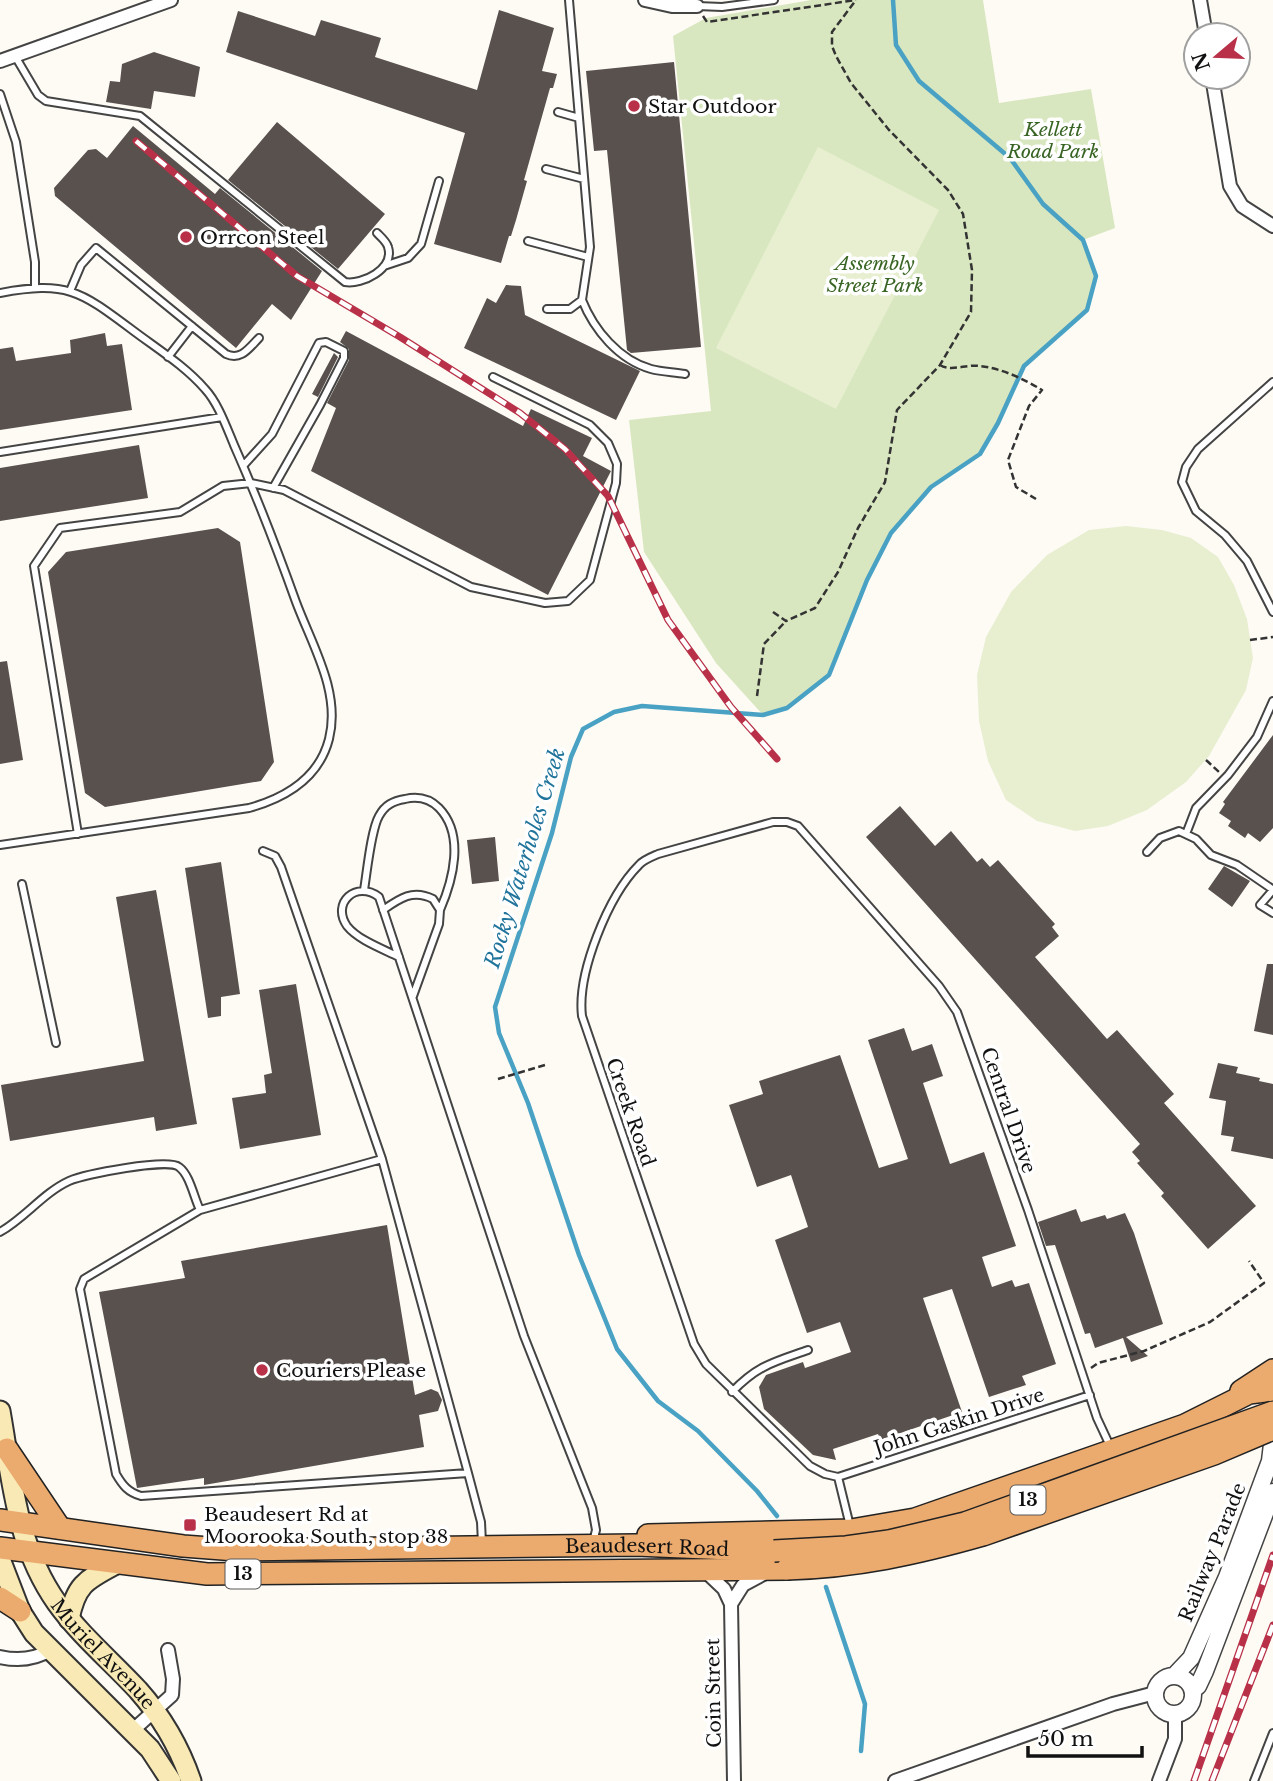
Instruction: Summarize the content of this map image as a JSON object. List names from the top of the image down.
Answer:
{
  "streets": {
    "highway": ["13", "Beaudesert Road"],
    "main road": ["Muriel Avenue"],
    "street": ["Railway Parade", "Coin Street"],
    "lane": ["Central Drive", "Creek Road", "John Gaskin Drive"]
  },
  "crossings": [
    ["Central Drive", "Creek Road"],
    ["Central Drive", "John Gaskin Drive"],
    ["Creek Road", "John Gaskin Drive"],
    ["Beaudesert Road", "Muriel Avenue"]
  ],
  "water": ["Rocky Waterholes Creek"],
  "parks": ["Kellett Road Park", "Assembly Street Park"],
  "places": {
    "other": ["Star Outdoor", "Orrcon Steel", "Couriers Please"],
    "transit": ["Beaudesert Rd at Moorooka South, stop 38"]
  },
  "scale_bar": "50 m",
  "north": "left"
}
